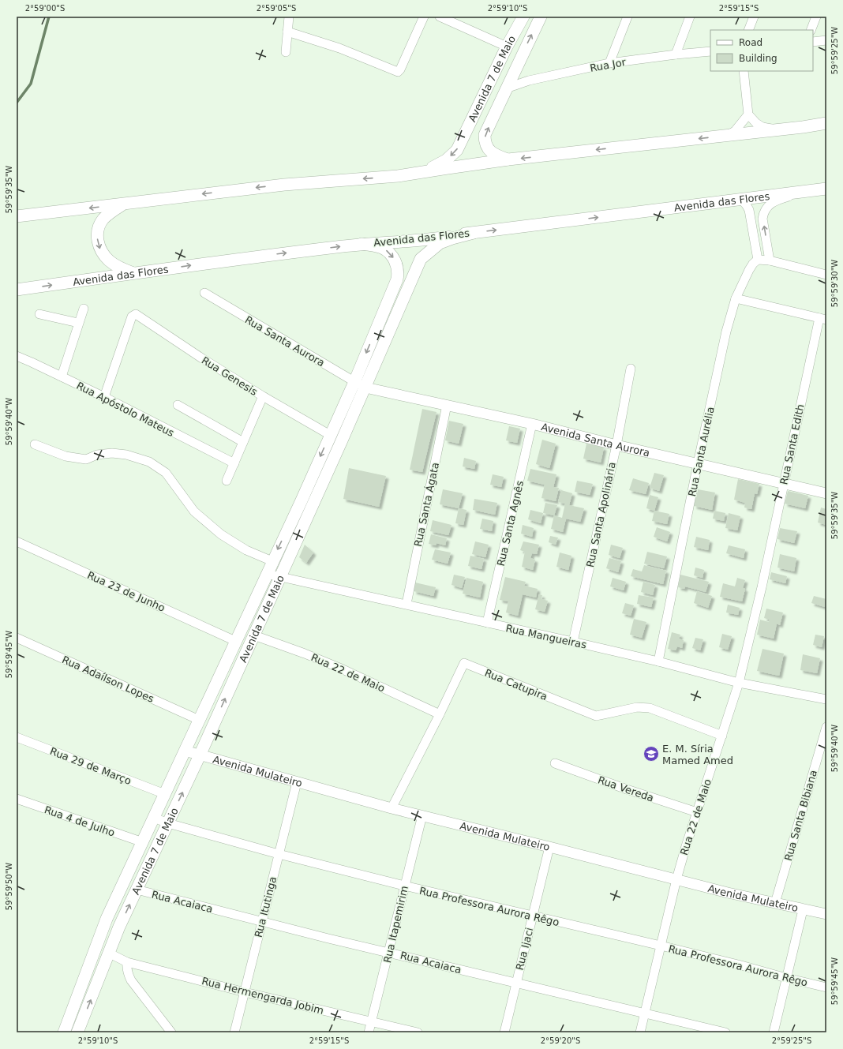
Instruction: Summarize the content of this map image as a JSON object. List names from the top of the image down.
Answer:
{
  "streets": {
    "main road": ["Avenida 7 de Maio", "Avenida das Flores"],
    "street": [
      "Rua Jor",
      "Rua Santa Aurora",
      "Rua Genesis",
      "Rua Apóstolo Mateus",
      "Avenida Santa Aurora",
      "Rua Santa Edith",
      "Rua Santa Aurélia",
      "Rua Santa Ágata",
      "Rua Santa Apolinária",
      "Rua Santa Agnês",
      "Rua 23 de Junho",
      "Rua Mangueiras",
      "Rua 22 de Maio",
      "Rua Adaílson Lopes",
      "Rua Catupira",
      "Rua 29 de Março",
      "Avenida Mulateiro",
      "Rua Vereda",
      "Rua Santa Bibiana",
      "Rua 4 de Julho",
      "Rua Acaiaca",
      "Rua Professora Aurora Rêgo",
      "Rua Itutinga",
      "Rua Itapemirim",
      "Rua Ijaci",
      "Rua Hermengarda Jobim"
    ]
  },
  "crossings": [
    ["Rua Jor", "Avenida 7 de Maio"],
    ["Avenida 7 de Maio", "Avenida das Flores"],
    ["Avenida 7 de Maio", "Rua Santa Aurora"],
    ["Avenida 7 de Maio", "Rua Genesis"],
    ["Avenida 7 de Maio", "Avenida Santa Aurora"],
    ["Avenida 7 de Maio", "Rua 23 de Junho"],
    ["Avenida 7 de Maio", "Rua Mangueiras"],
    ["Avenida 7 de Maio", "Rua 22 de Maio"],
    ["Avenida 7 de Maio", "Rua Adaílson Lopes"],
    ["Avenida 7 de Maio", "Rua 29 de Março"],
    ["Avenida 7 de Maio", "Avenida Mulateiro"],
    ["Avenida 7 de Maio", "Rua 4 de Julho"],
    ["Avenida 7 de Maio", "Rua Acaiaca"],
    ["Avenida 7 de Maio", "Rua Professora Aurora Rêgo"],
    ["Avenida 7 de Maio", "Rua Hermengarda Jobim"],
    ["Rua Santa Aurora", "Avenida Santa Aurora"],
    ["Rua Genesis", "Rua Apóstolo Mateus"],
    ["Avenida Santa Aurora", "Rua Santa Edith"],
    ["Avenida Santa Aurora", "Rua Santa Aurélia"],
    ["Avenida Santa Aurora", "Rua Santa Ágata"],
    ["Avenida Santa Aurora", "Rua Santa Apolinária"],
    ["Avenida Santa Aurora", "Rua Santa Agnês"],
    ["Rua Santa Edith", "Rua Mangueiras"],
    ["Rua Santa Edith", "Rua 22 de Maio"],
    ["Rua Santa Aurélia", "Rua Mangueiras"],
    ["Rua Santa Ágata", "Rua Mangueiras"],
    ["Rua Santa Apolinária", "Rua Mangueiras"],
    ["Rua Santa Agnês", "Rua Mangueiras"],
    ["Rua Mangueiras", "Rua 22 de Maio"],
    ["Rua 22 de Maio", "Rua Catupira"],
    ["Rua 22 de Maio", "Avenida Mulateiro"],
    ["Rua 22 de Maio", "Rua Vereda"],
    ["Rua Catupira", "Avenida Mulateiro"],
    ["Avenida Mulateiro", "Rua Santa Bibiana"],
    ["Avenida Mulateiro", "Rua Itutinga"],
    ["Avenida Mulateiro", "Rua Itapemirim"],
    ["Avenida Mulateiro", "Rua Ijaci"],
    ["Rua Acaiaca", "Rua Itutinga"],
    ["Rua Acaiaca", "Rua Itapemirim"],
    ["Rua Acaiaca", "Rua Ijaci"],
    ["Rua Professora Aurora Rêgo", "Rua Itutinga"],
    ["Rua Professora Aurora Rêgo", "Rua Itapemirim"],
    ["Rua Professora Aurora Rêgo", "Rua Ijaci"],
    ["Rua Itutinga", "Rua Hermengarda Jobim"],
    ["Rua Itapemirim", "Rua Hermengarda Jobim"]
  ],
  "places": {
    "school or university": ["E. M. Síria Mamed Amed"]
  },
  "legend": ["Road", "Building"],
  "coordinates": [
    "2°59'00\"S",
    "2°59'05\"S",
    "2°59'10\"S",
    "2°59'15\"S",
    "59°59'25\"W",
    "59°59'35\"W",
    "59°59'30\"W",
    "59°59'40\"W",
    "59°59'45\"W",
    "59°59'50\"W",
    "2°59'20\"S",
    "2°59'25\"S"
  ]
}
